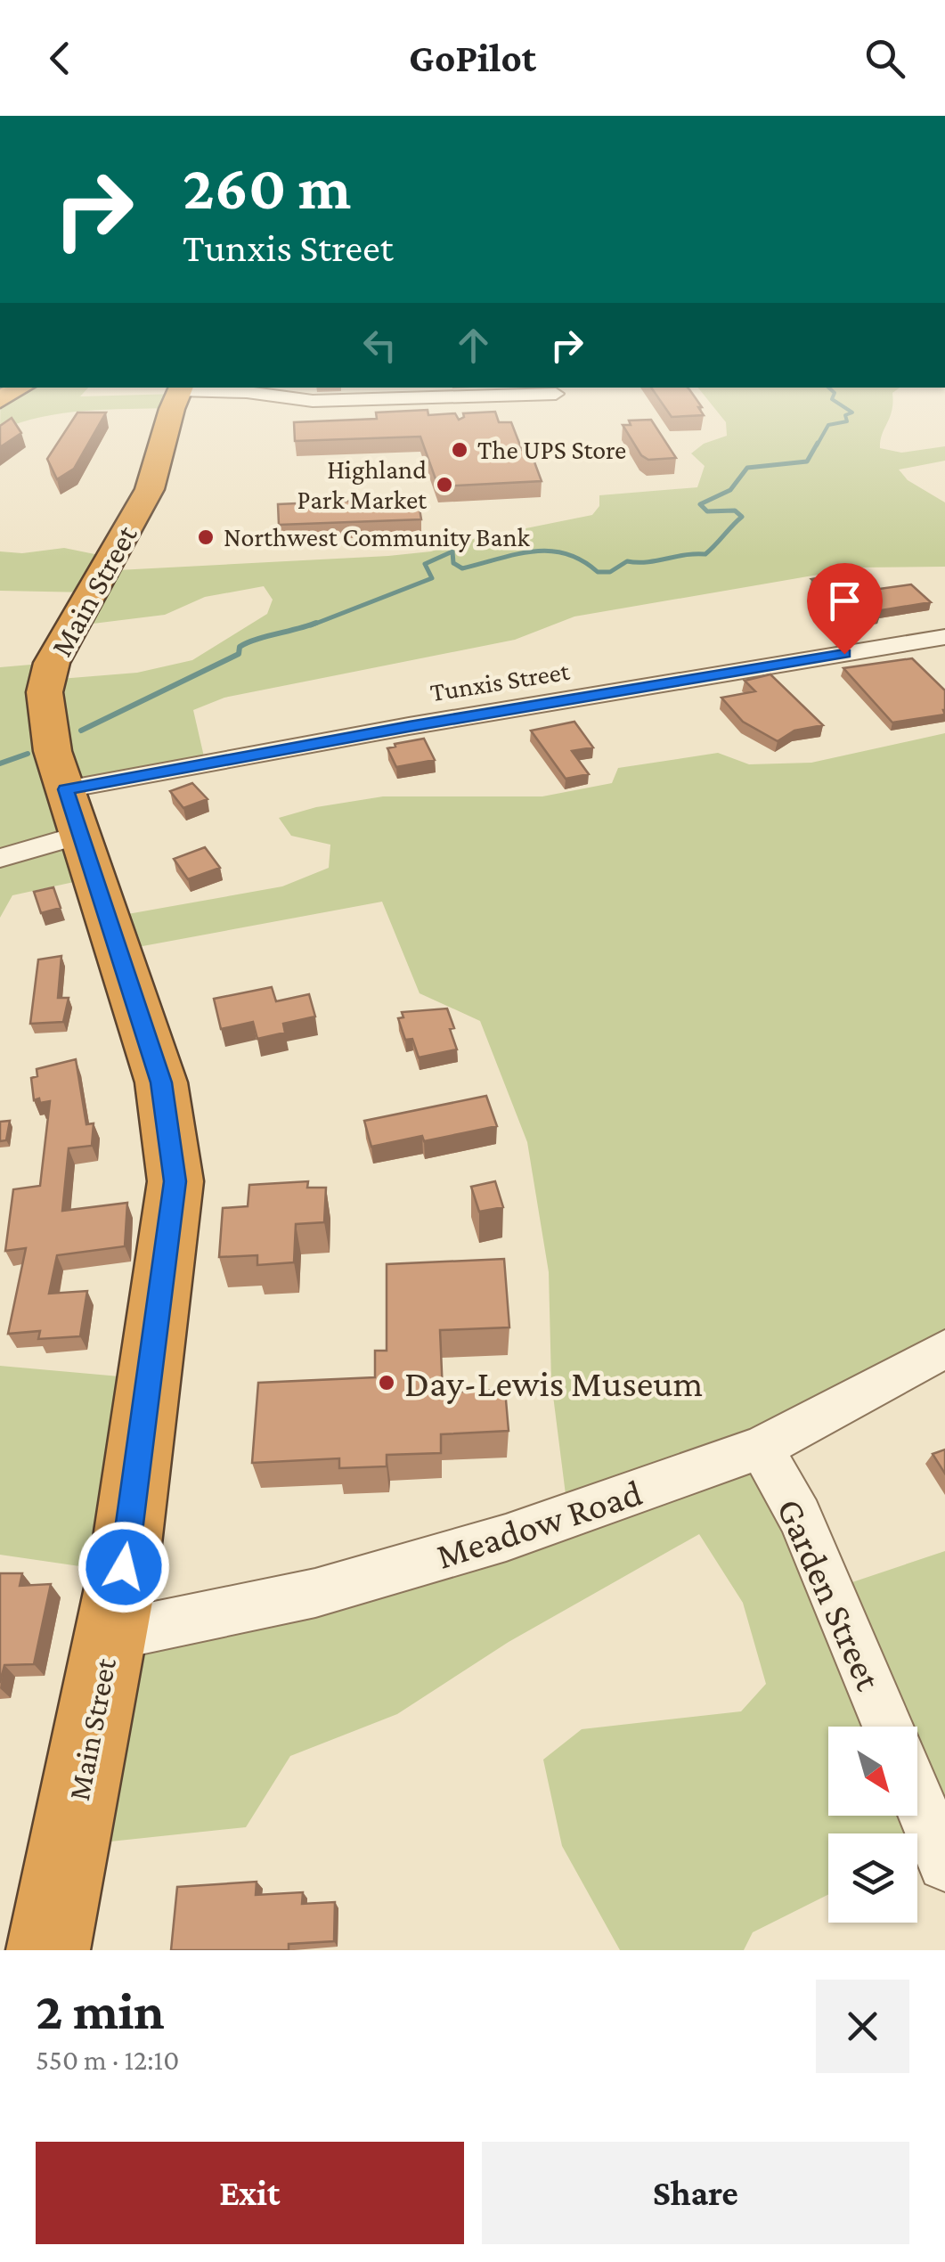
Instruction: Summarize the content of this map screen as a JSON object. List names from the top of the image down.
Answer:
{
  "streets": {
    "highway": ["Main Street"],
    "street": ["Tunxis Street", "Meadow Road", "Garden Street"]
  },
  "crossings": [
    ["Main Street", "Tunxis Street"],
    ["Main Street", "Meadow Road"],
    ["Meadow Road", "Garden Street"]
  ],
  "places": [
    "The UPS Store",
    "Highland Park Market",
    "Northwest Community Bank",
    "Day-Lewis Museum"
  ],
  "north": "bottom right",
  "page": {
    "header": "GoPilot",
    "turn": ["260 m", "Tunxis Street"],
    "heading": ["2 min", "550 m · 12:10"],
    "buttons": ["Exit", "Share"]
  }
}
